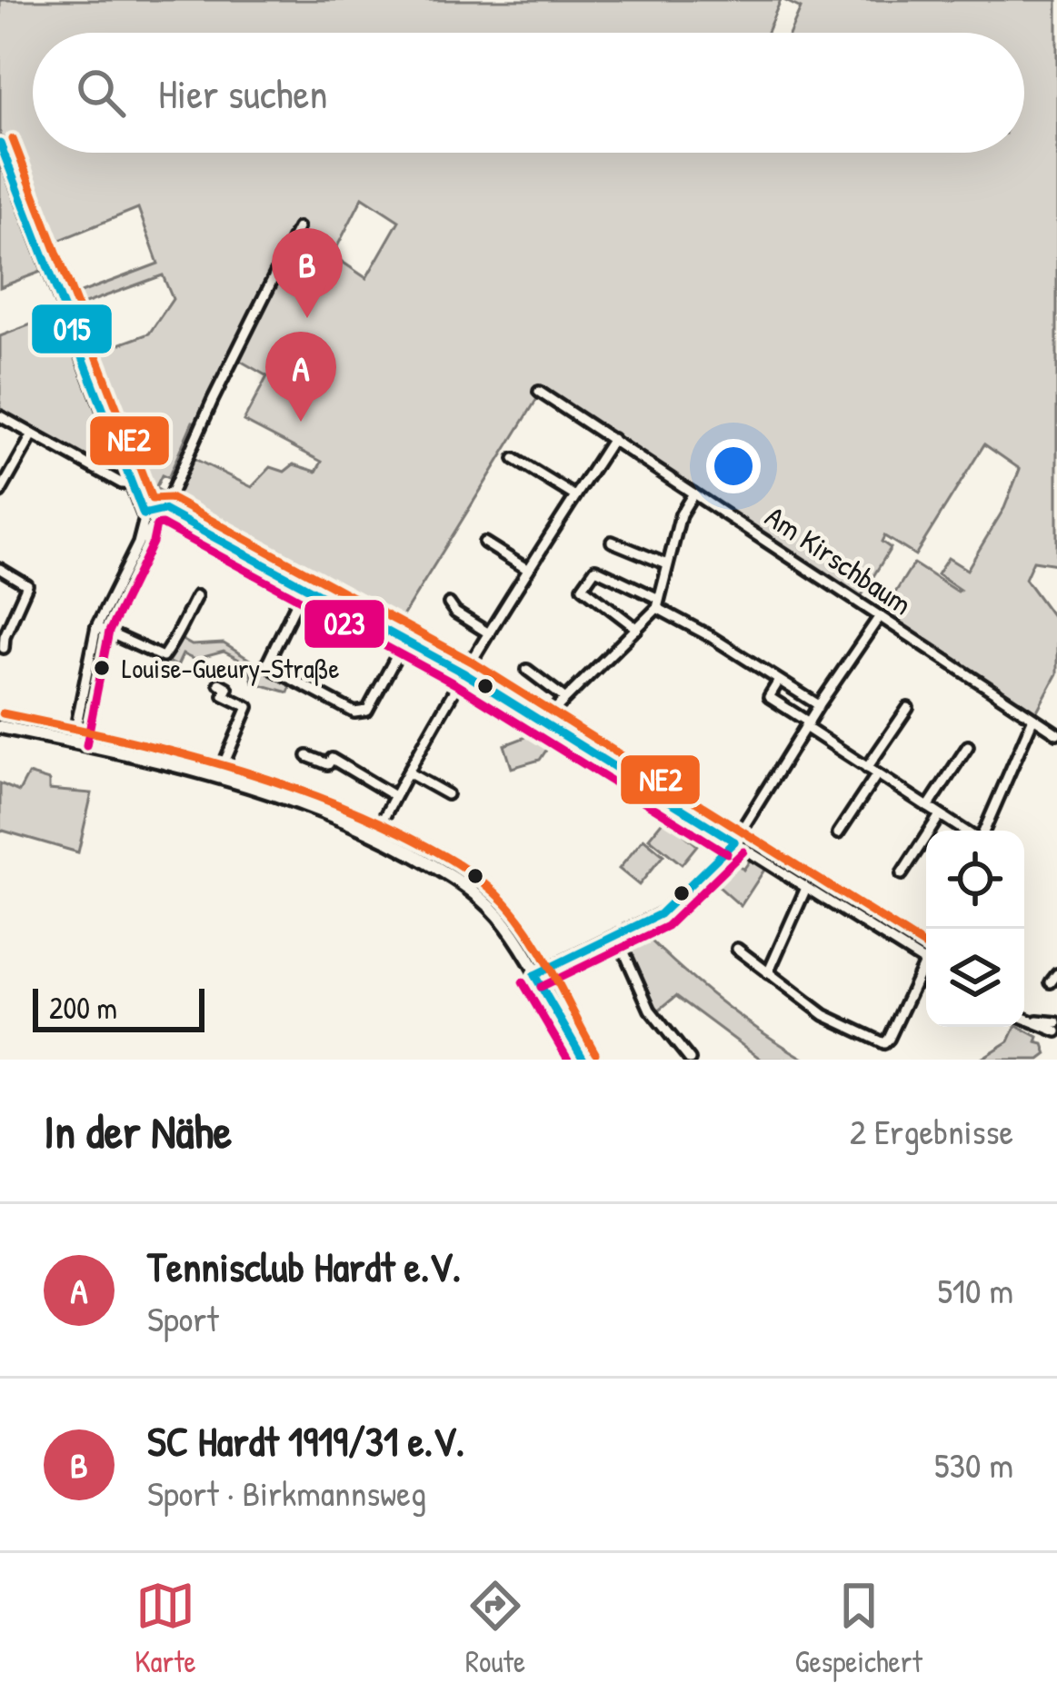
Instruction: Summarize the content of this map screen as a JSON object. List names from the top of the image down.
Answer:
{
  "streets": {
    "street": ["Am Kirschbaum"]
  },
  "places": ["Louise-Gueury-Straße"],
  "lines": ["transit line NE2", "transit line 015", "transit line 023"],
  "scale_bar": "200 m",
  "page": {
    "search": "Hier suchen",
    "pins": ["B", "A"],
    "scale": "200 m",
    "heading": ["In der Nähe", "2 Ergebnisse"],
    "list": [
      {
        "mark": "A",
        "name": "Tennisclub Hardt e.V.",
        "note": "Sport",
        "value": "510 m"
      },
      {
        "mark": "B",
        "name": "SC Hardt 1919/31 e.V.",
        "note": "Sport · Birkmannsweg",
        "value": "530 m"
      }
    ],
    "nav": ["Karte", "Route", "Gespeichert"]
  }
}
